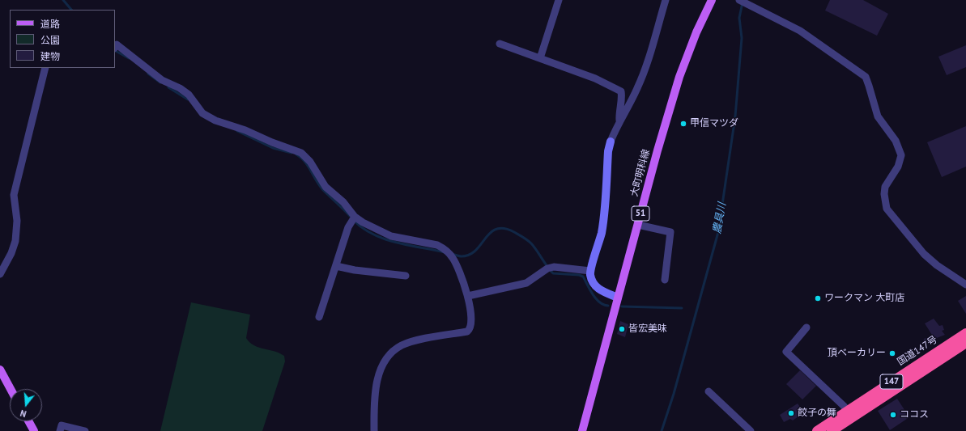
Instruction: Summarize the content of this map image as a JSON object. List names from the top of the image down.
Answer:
{
  "streets": {
    "highway": ["国道147号", "147"],
    "main road": ["大町明科線", "51"]
  },
  "water": ["農具川"],
  "places": [
    "甲信マツダ",
    "ワークマン 大町店",
    "皆宏美味",
    "頂ベーカリー",
    "餃子の舞",
    "ココス"
  ],
  "legend": ["道路", "公園", "建物"],
  "north": "bottom"
}
